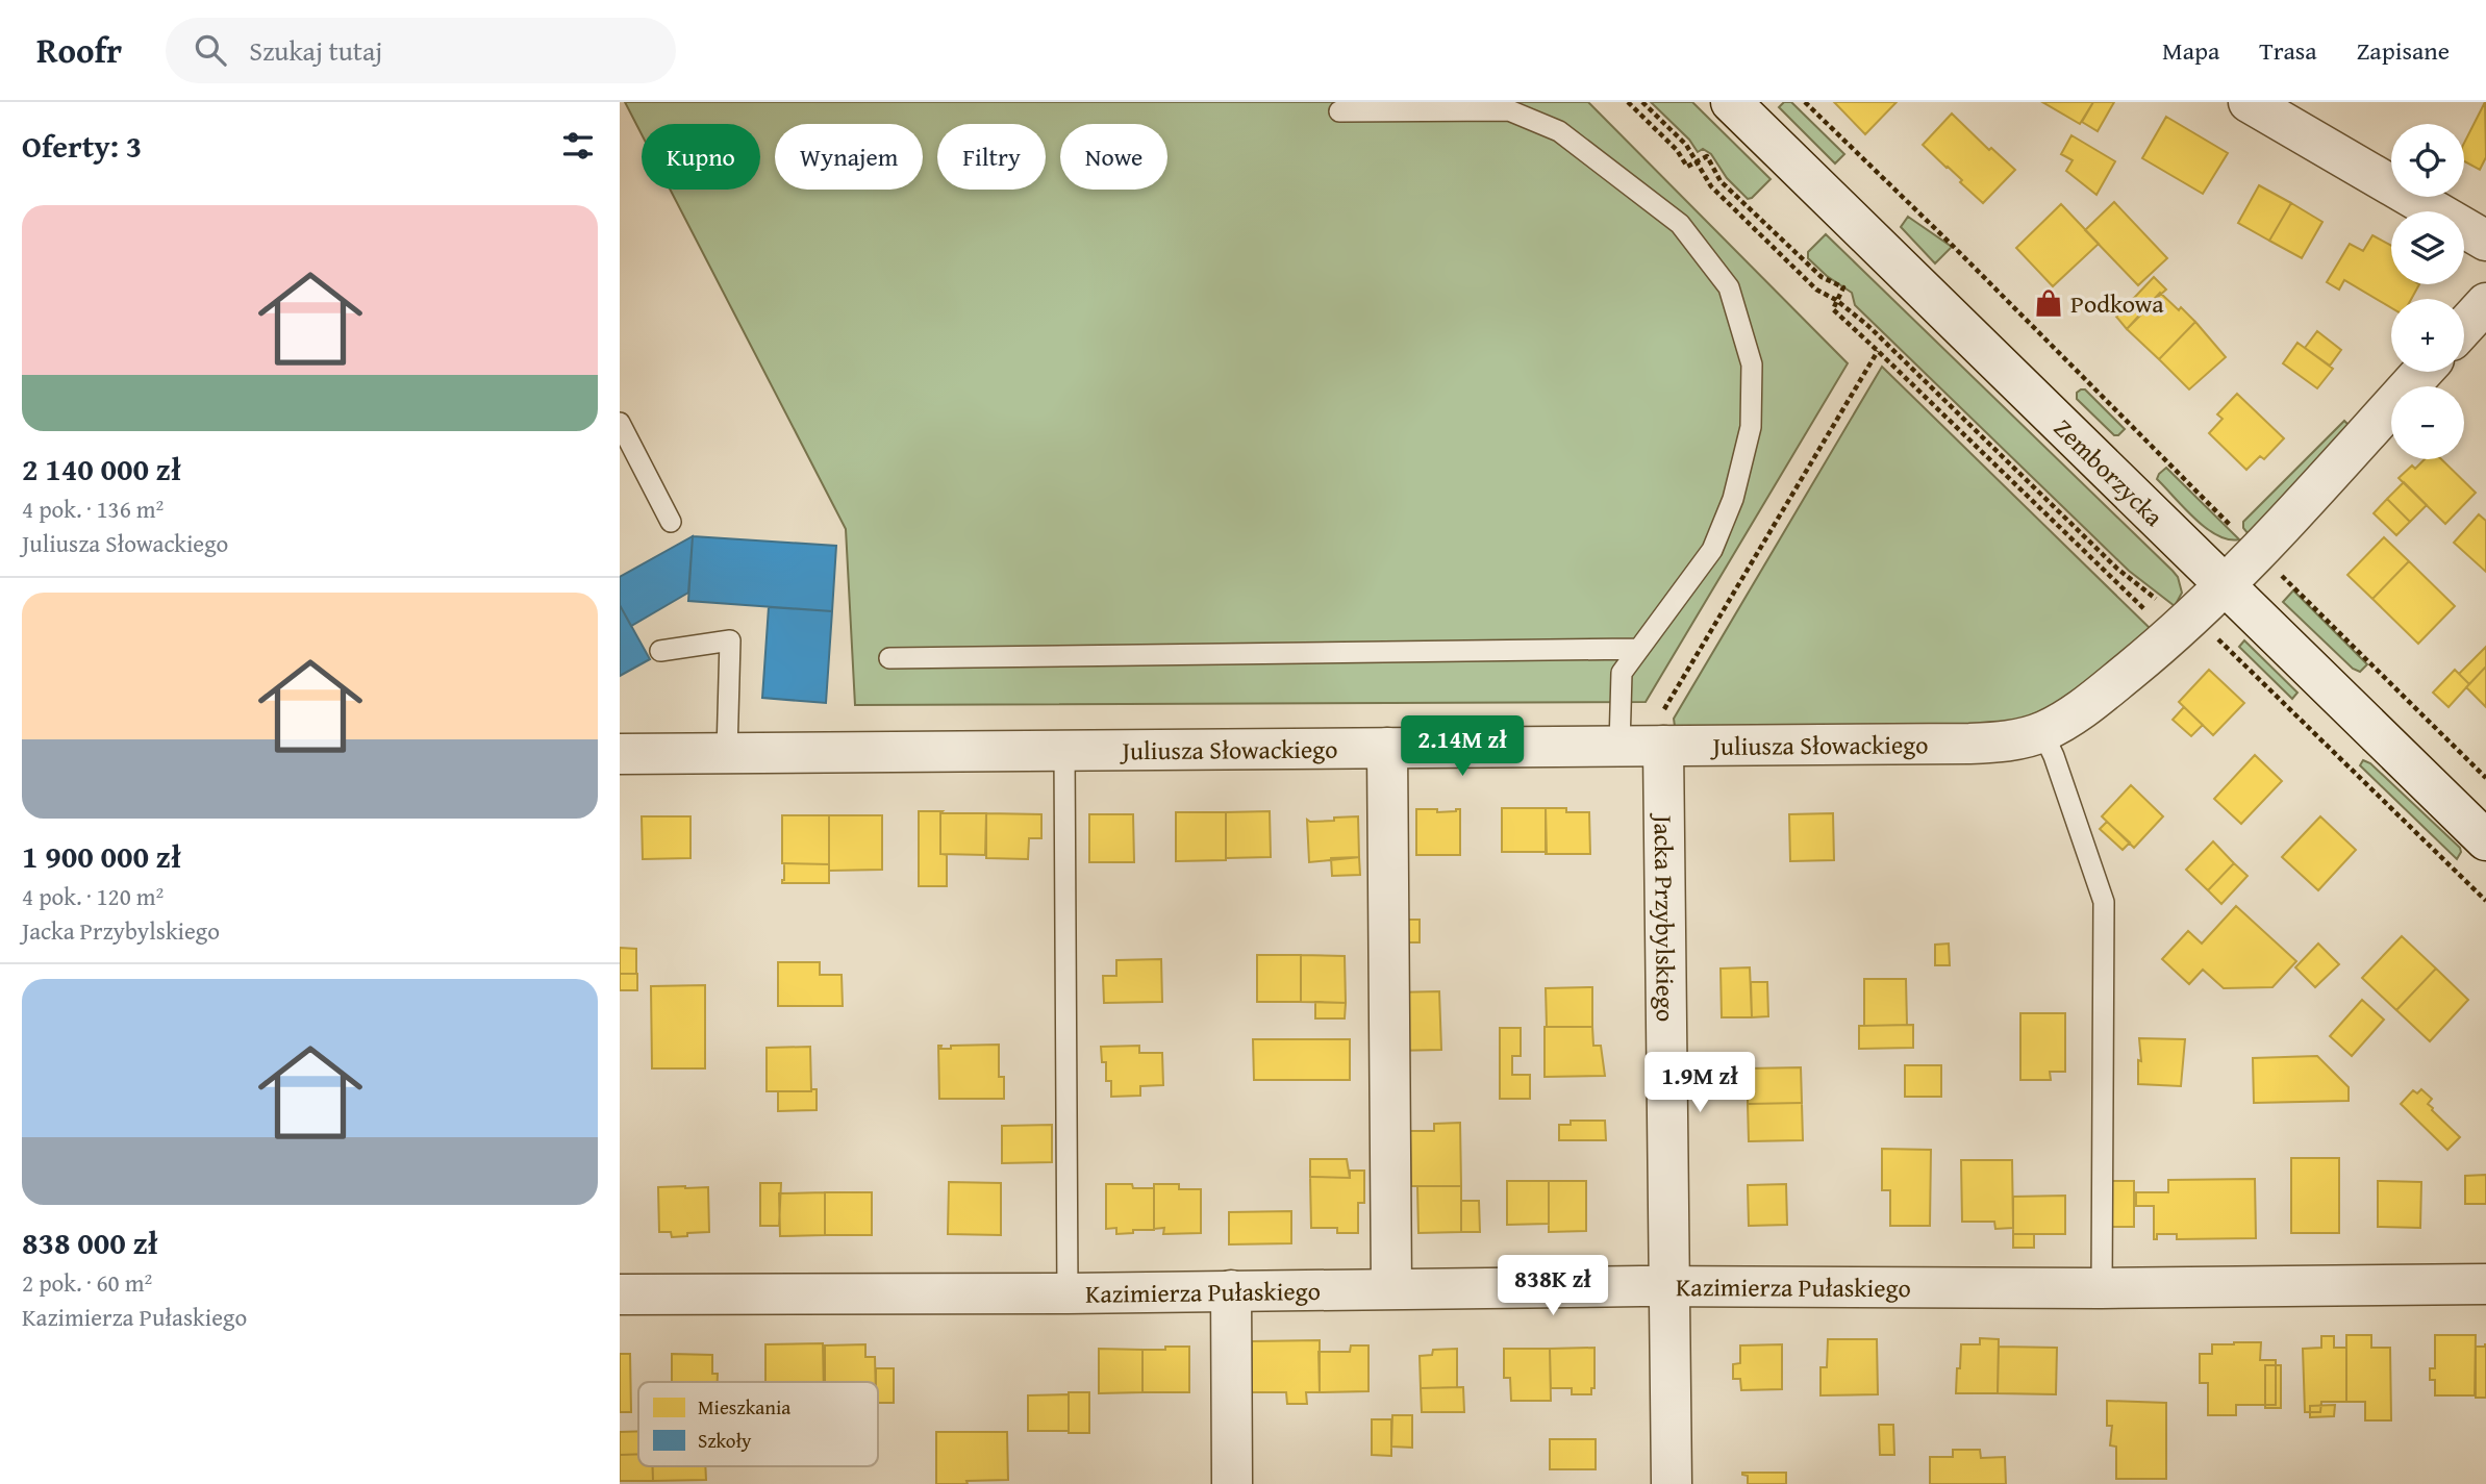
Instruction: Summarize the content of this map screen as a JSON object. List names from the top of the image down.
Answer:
{
  "streets": {
    "street": [
      "Zemborzycka",
      "Juliusza Słowackiego",
      "Jacka Przybylskiego",
      "Kazimierza Pułaskiego"
    ]
  },
  "crossings": [
    ["Zemborzycka", "Juliusza Słowackiego"],
    ["Juliusza Słowackiego", "Jacka Przybylskiego"],
    ["Jacka Przybylskiego", "Kazimierza Pułaskiego"]
  ],
  "places": {
    "shop": ["Podkowa"]
  },
  "legend": ["Mieszkania", "Szkoły"],
  "page": {
    "header": "Roofr",
    "search": "Szukaj tutaj",
    "nav": ["Mapa", "Trasa", "Zapisane"],
    "heading": "Oferty: 3",
    "map_buttons": ["+", "−"],
    "chip": [
      "Kupno",
      "Wynajem",
      "Filtry",
      "Nowe"
    ],
    "list": [
      {
        "name": "2 140 000 zł",
        "note": "4 pok. · 136 m² · Juliusza Słowackiego"
      },
      {
        "name": "1 900 000 zł",
        "note": "4 pok. · 120 m² · Jacka Przybylskiego"
      },
      {
        "name": "838 000 zł",
        "note": "2 pok. · 60 m² · Kazimierza Pułaskiego"
      }
    ],
    "price": ["2.14M zł", "1.9M zł", "838K zł"]
  }
}
